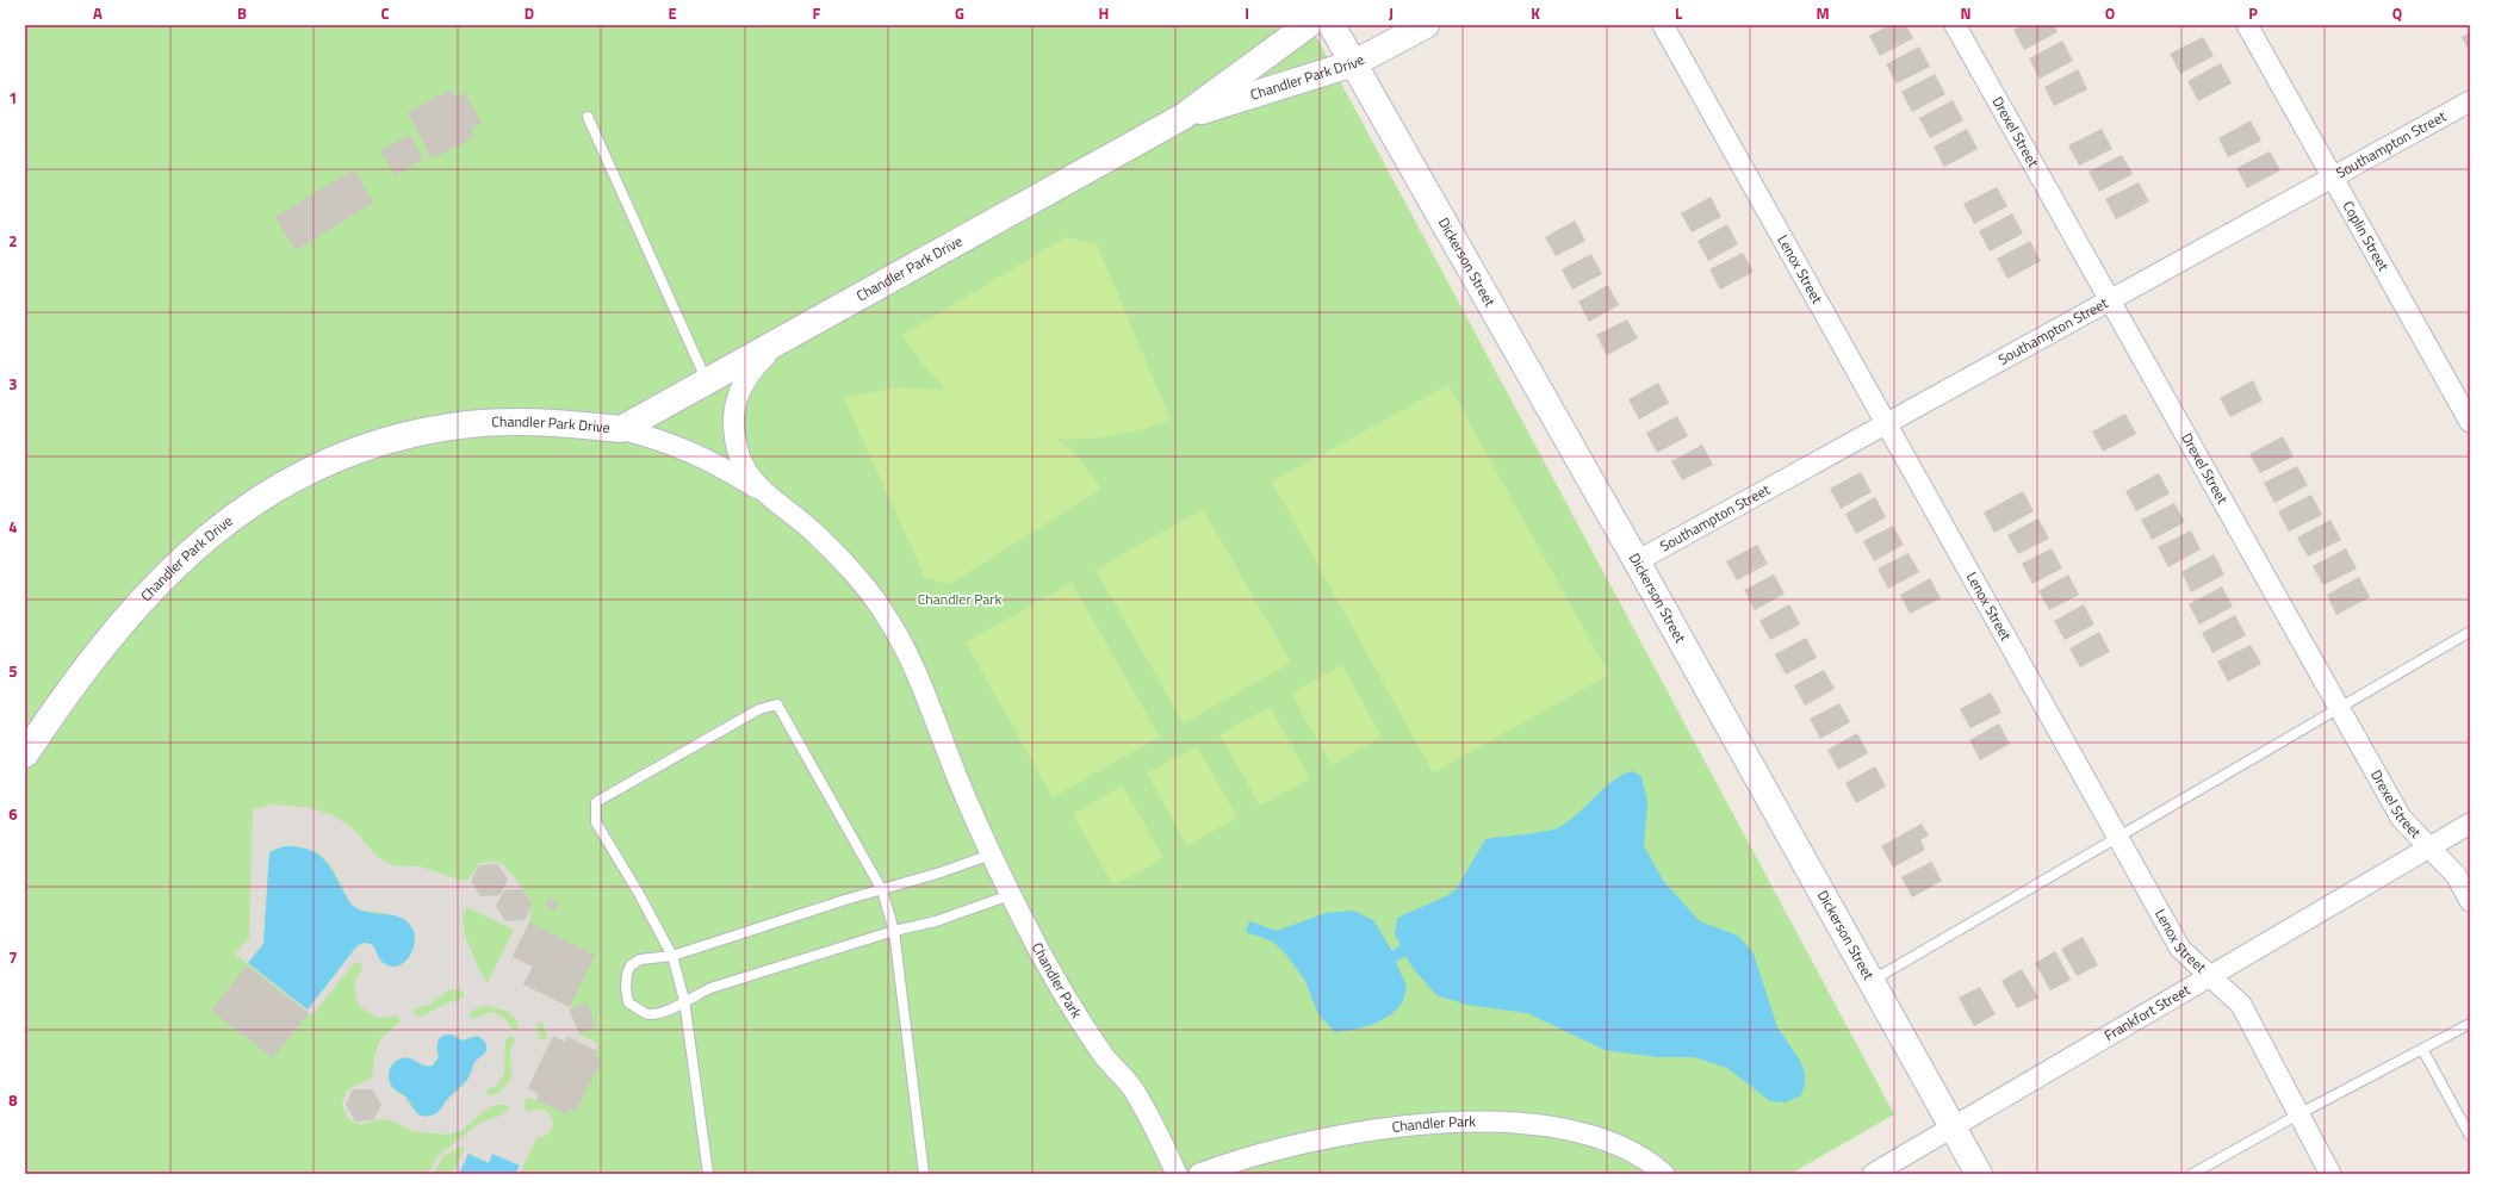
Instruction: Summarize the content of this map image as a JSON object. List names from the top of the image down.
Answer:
{
  "streets": {
    "street": [
      "Chandler Park Drive",
      "Drexel Street",
      "Southampton Street",
      "Coplin Street",
      "Dickerson Street",
      "Lenox Street",
      "Chandler Park",
      "Frankfort Street"
    ]
  },
  "crossings": [
    ["Chandler Park Drive", "Dickerson Street"],
    ["Chandler Park Drive", "Chandler Park"],
    ["Drexel Street", "Southampton Street"],
    ["Drexel Street", "Frankfort Street"],
    ["Southampton Street", "Coplin Street"],
    ["Southampton Street", "Dickerson Street"],
    ["Southampton Street", "Lenox Street"],
    ["Dickerson Street", "Frankfort Street"],
    ["Lenox Street", "Frankfort Street"]
  ],
  "parks": ["Chandler Park"],
  "grid": {
    "columns": [
      "A",
      "B",
      "C",
      "D",
      "E",
      "F",
      "G",
      "H",
      "I",
      "J",
      "K",
      "L",
      "M",
      "N",
      "O",
      "P",
      "Q"
    ],
    "rows": [
      "1",
      "2",
      "3",
      "4",
      "5",
      "6",
      "7",
      "8"
    ]
  }
}
